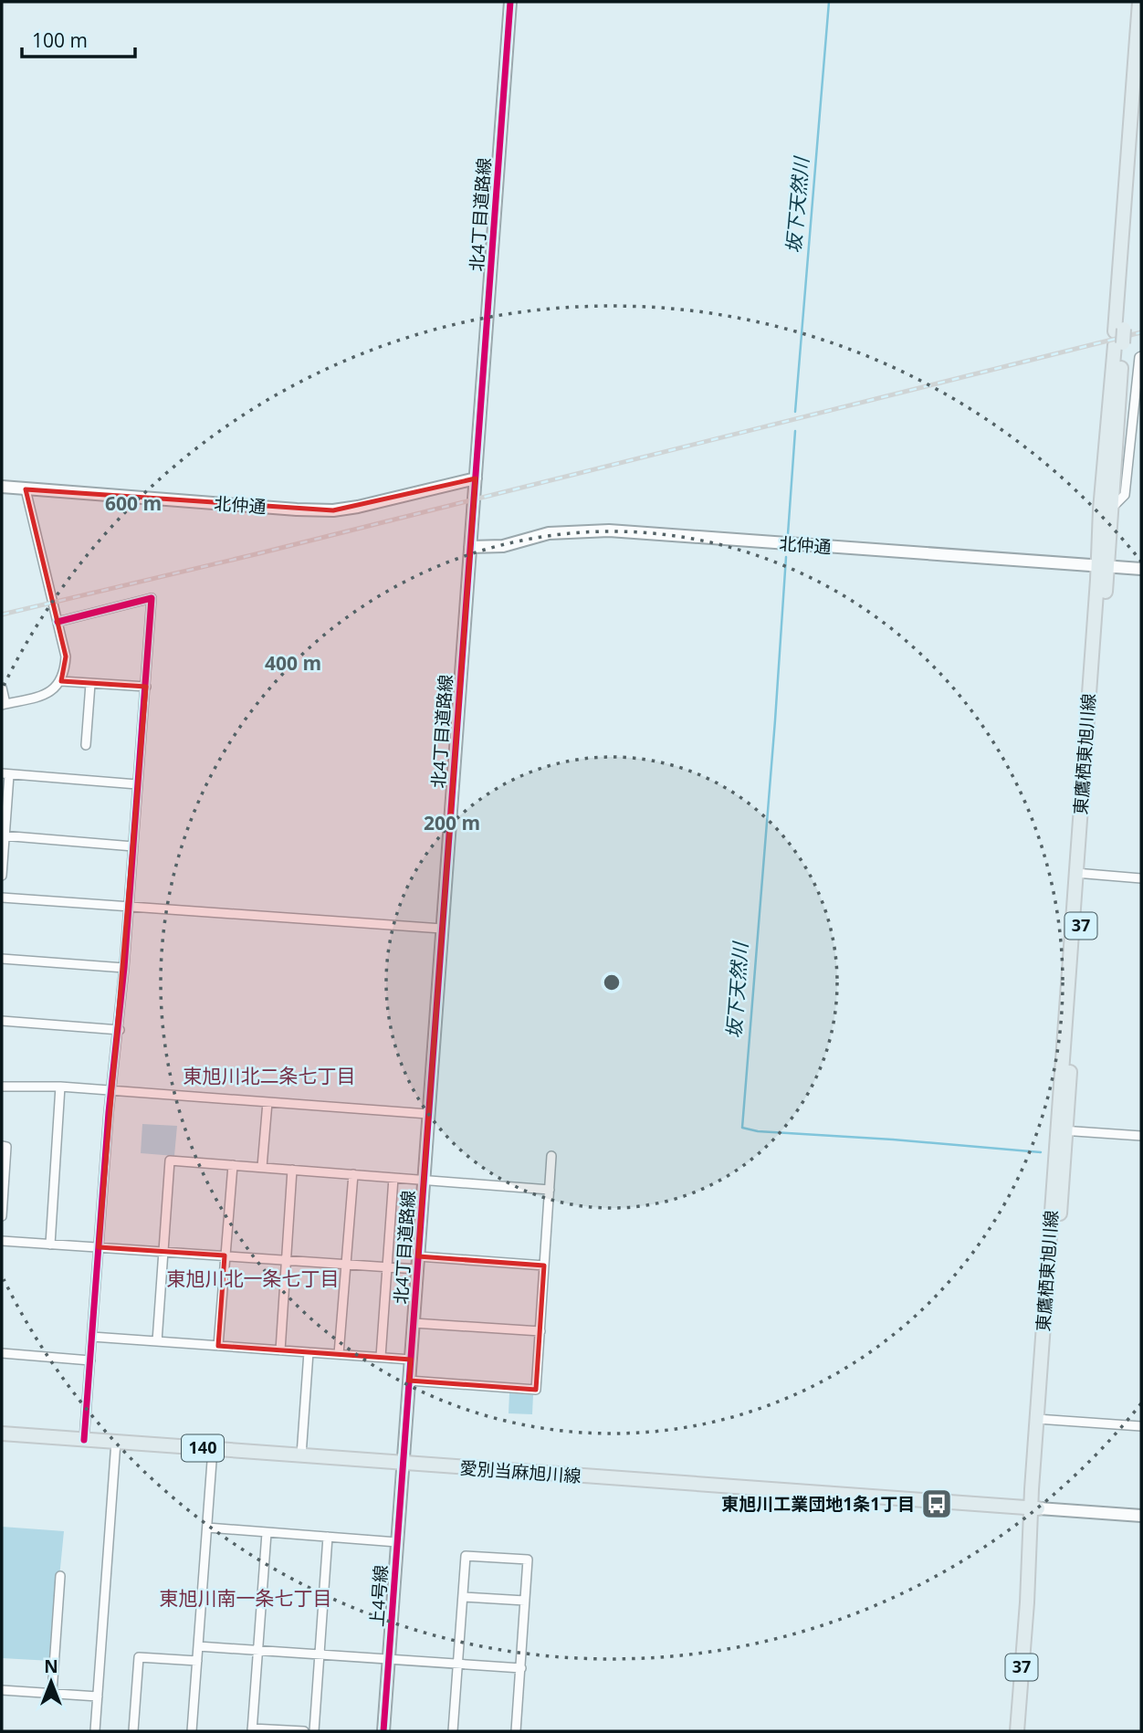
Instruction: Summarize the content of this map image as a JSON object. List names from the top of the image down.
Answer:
{
  "streets": {
    "main road": [
      "東鷹栖東旭川線",
      "37",
      "140",
      "愛別当麻旭川線"
    ],
    "street": ["北4丁目道路線", "北仲通", "上4号線"]
  },
  "crossings": [
    ["北4丁目道路線", "北仲通"],
    ["北4丁目道路線", "愛別当麻旭川線"],
    ["北4丁目道路線", "上4号線"],
    ["北仲通", "東鷹栖東旭川線"],
    ["東鷹栖東旭川線", "37"],
    ["東鷹栖東旭川線", "愛別当麻旭川線"],
    ["37", "愛別当麻旭川線"],
    ["愛別当麻旭川線", "上4号線"]
  ],
  "districts": ["東旭川北二条七丁目", "東旭川北一条七丁目", "東旭川南一条七丁目"],
  "water": ["坂下天然川"],
  "places": {
    "bus stop": ["東旭川工業団地1条1丁目"]
  },
  "scale_bar": "100 m",
  "north": "top",
  "rings": ["600 m", "400 m", "200 m"]
}
